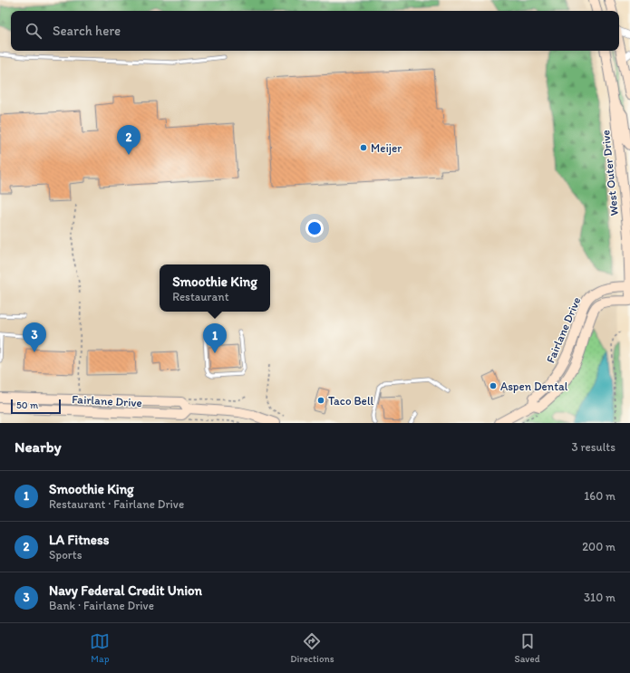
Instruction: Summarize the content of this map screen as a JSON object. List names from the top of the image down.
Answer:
{
  "streets": {
    "street": ["West Outer Drive", "Fairlane Drive"]
  },
  "crossings": [
    ["West Outer Drive", "Fairlane Drive"]
  ],
  "places": ["Meijer", "Aspen Dental", "Taco Bell"],
  "scale_bar": "50 m",
  "page": {
    "search": "Search here",
    "pins": ["2", "3", "1"],
    "popup": ["Smoothie King", "Restaurant"],
    "scale": "50 m",
    "heading": ["Nearby", "3 results"],
    "list": [
      {
        "mark": "1",
        "name": "Smoothie King",
        "note": "Restaurant · Fairlane Drive",
        "value": "160 m"
      },
      {
        "mark": "2",
        "name": "LA Fitness",
        "note": "Sports",
        "value": "200 m"
      },
      {
        "mark": "3",
        "name": "Navy Federal Credit Union",
        "note": "Bank · Fairlane Drive",
        "value": "310 m"
      }
    ],
    "nav": ["Map", "Directions", "Saved"]
  }
}
